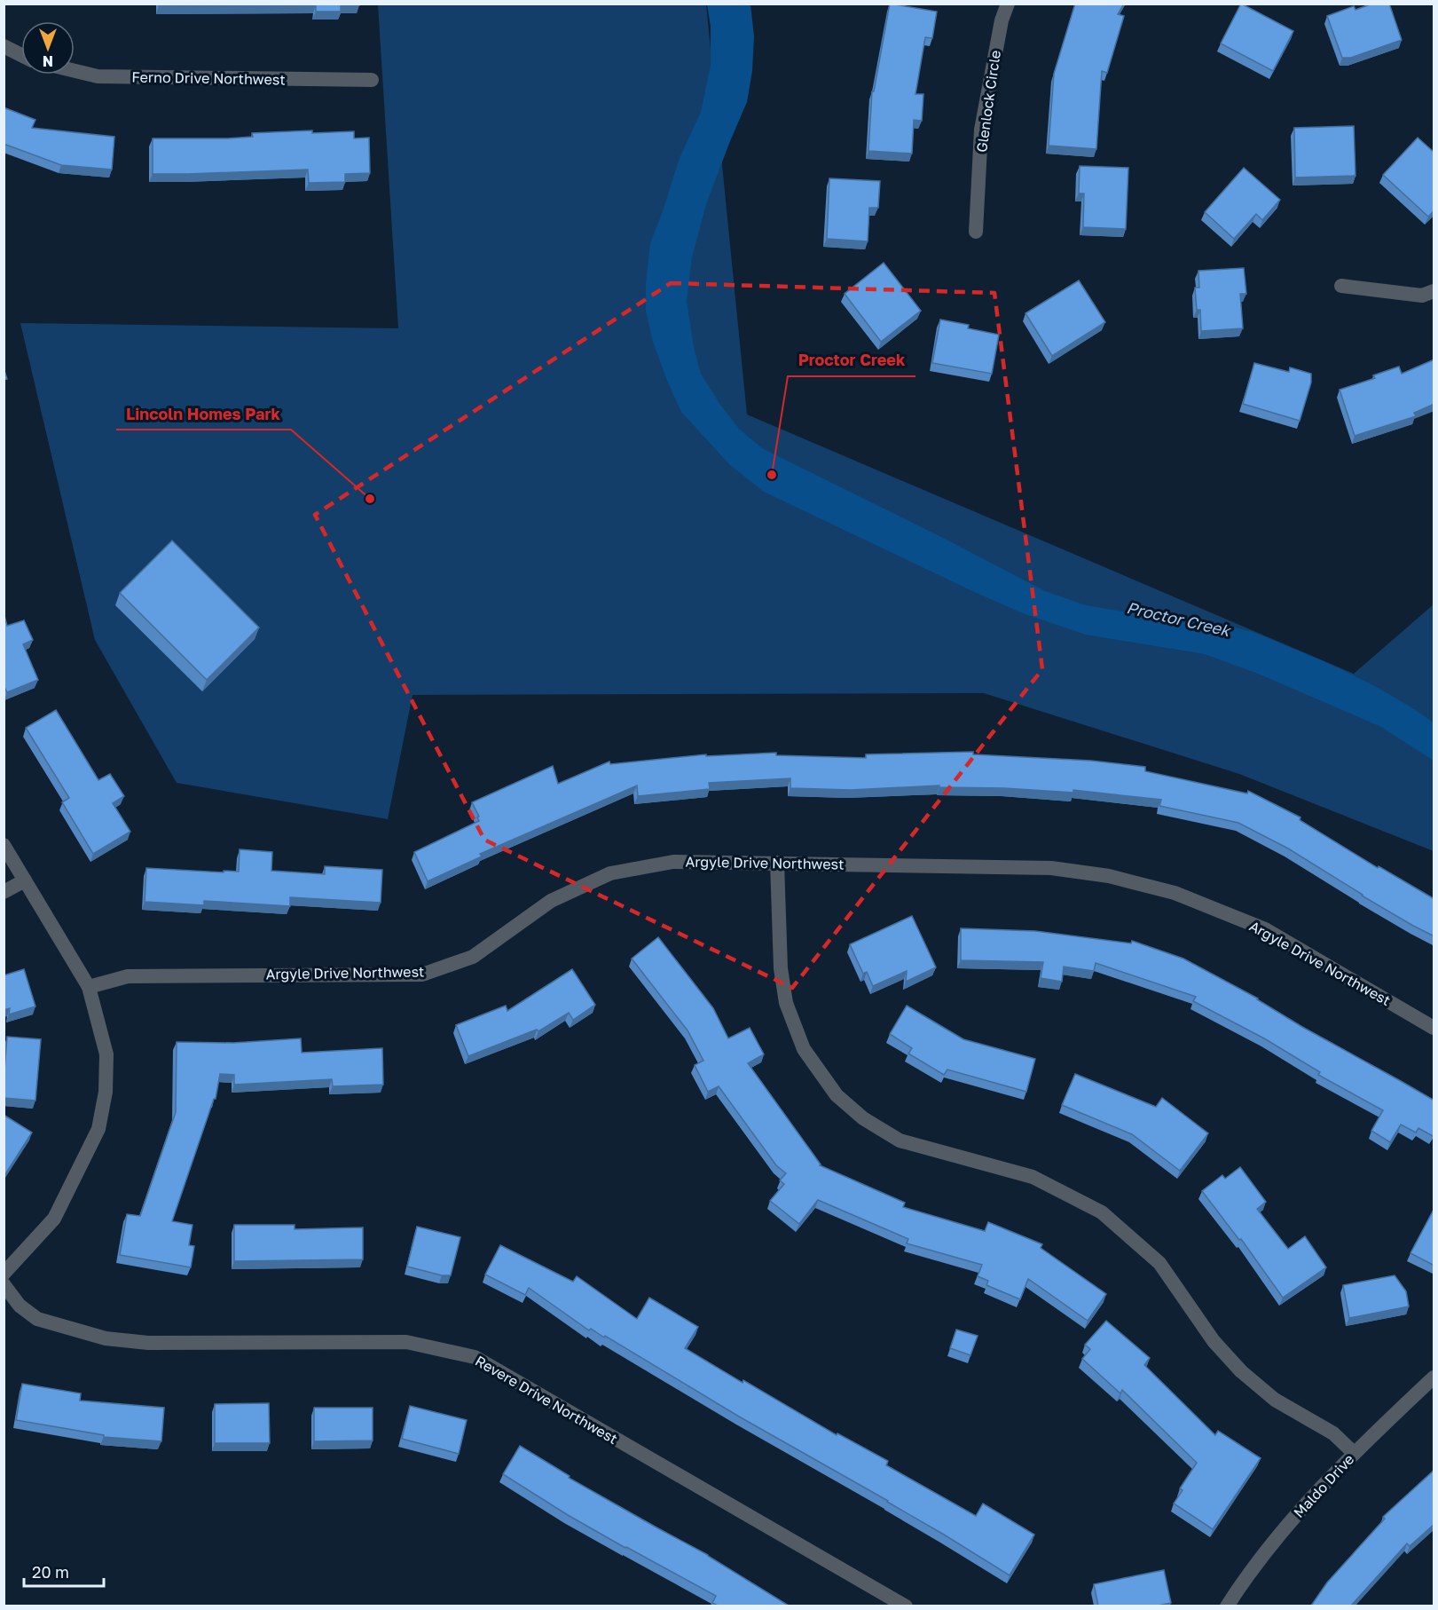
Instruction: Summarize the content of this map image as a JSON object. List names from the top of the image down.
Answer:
{
  "streets": {
    "street": [
      "Ferno Drive Northwest",
      "Glenlock Circle",
      "Argyle Drive Northwest",
      "Revere Drive Northwest",
      "Maldo Drive"
    ]
  },
  "water": ["Proctor Creek"],
  "places": ["Proctor Creek", "Lincoln Homes Park"],
  "scale_bar": "20 m",
  "north": "bottom"
}
